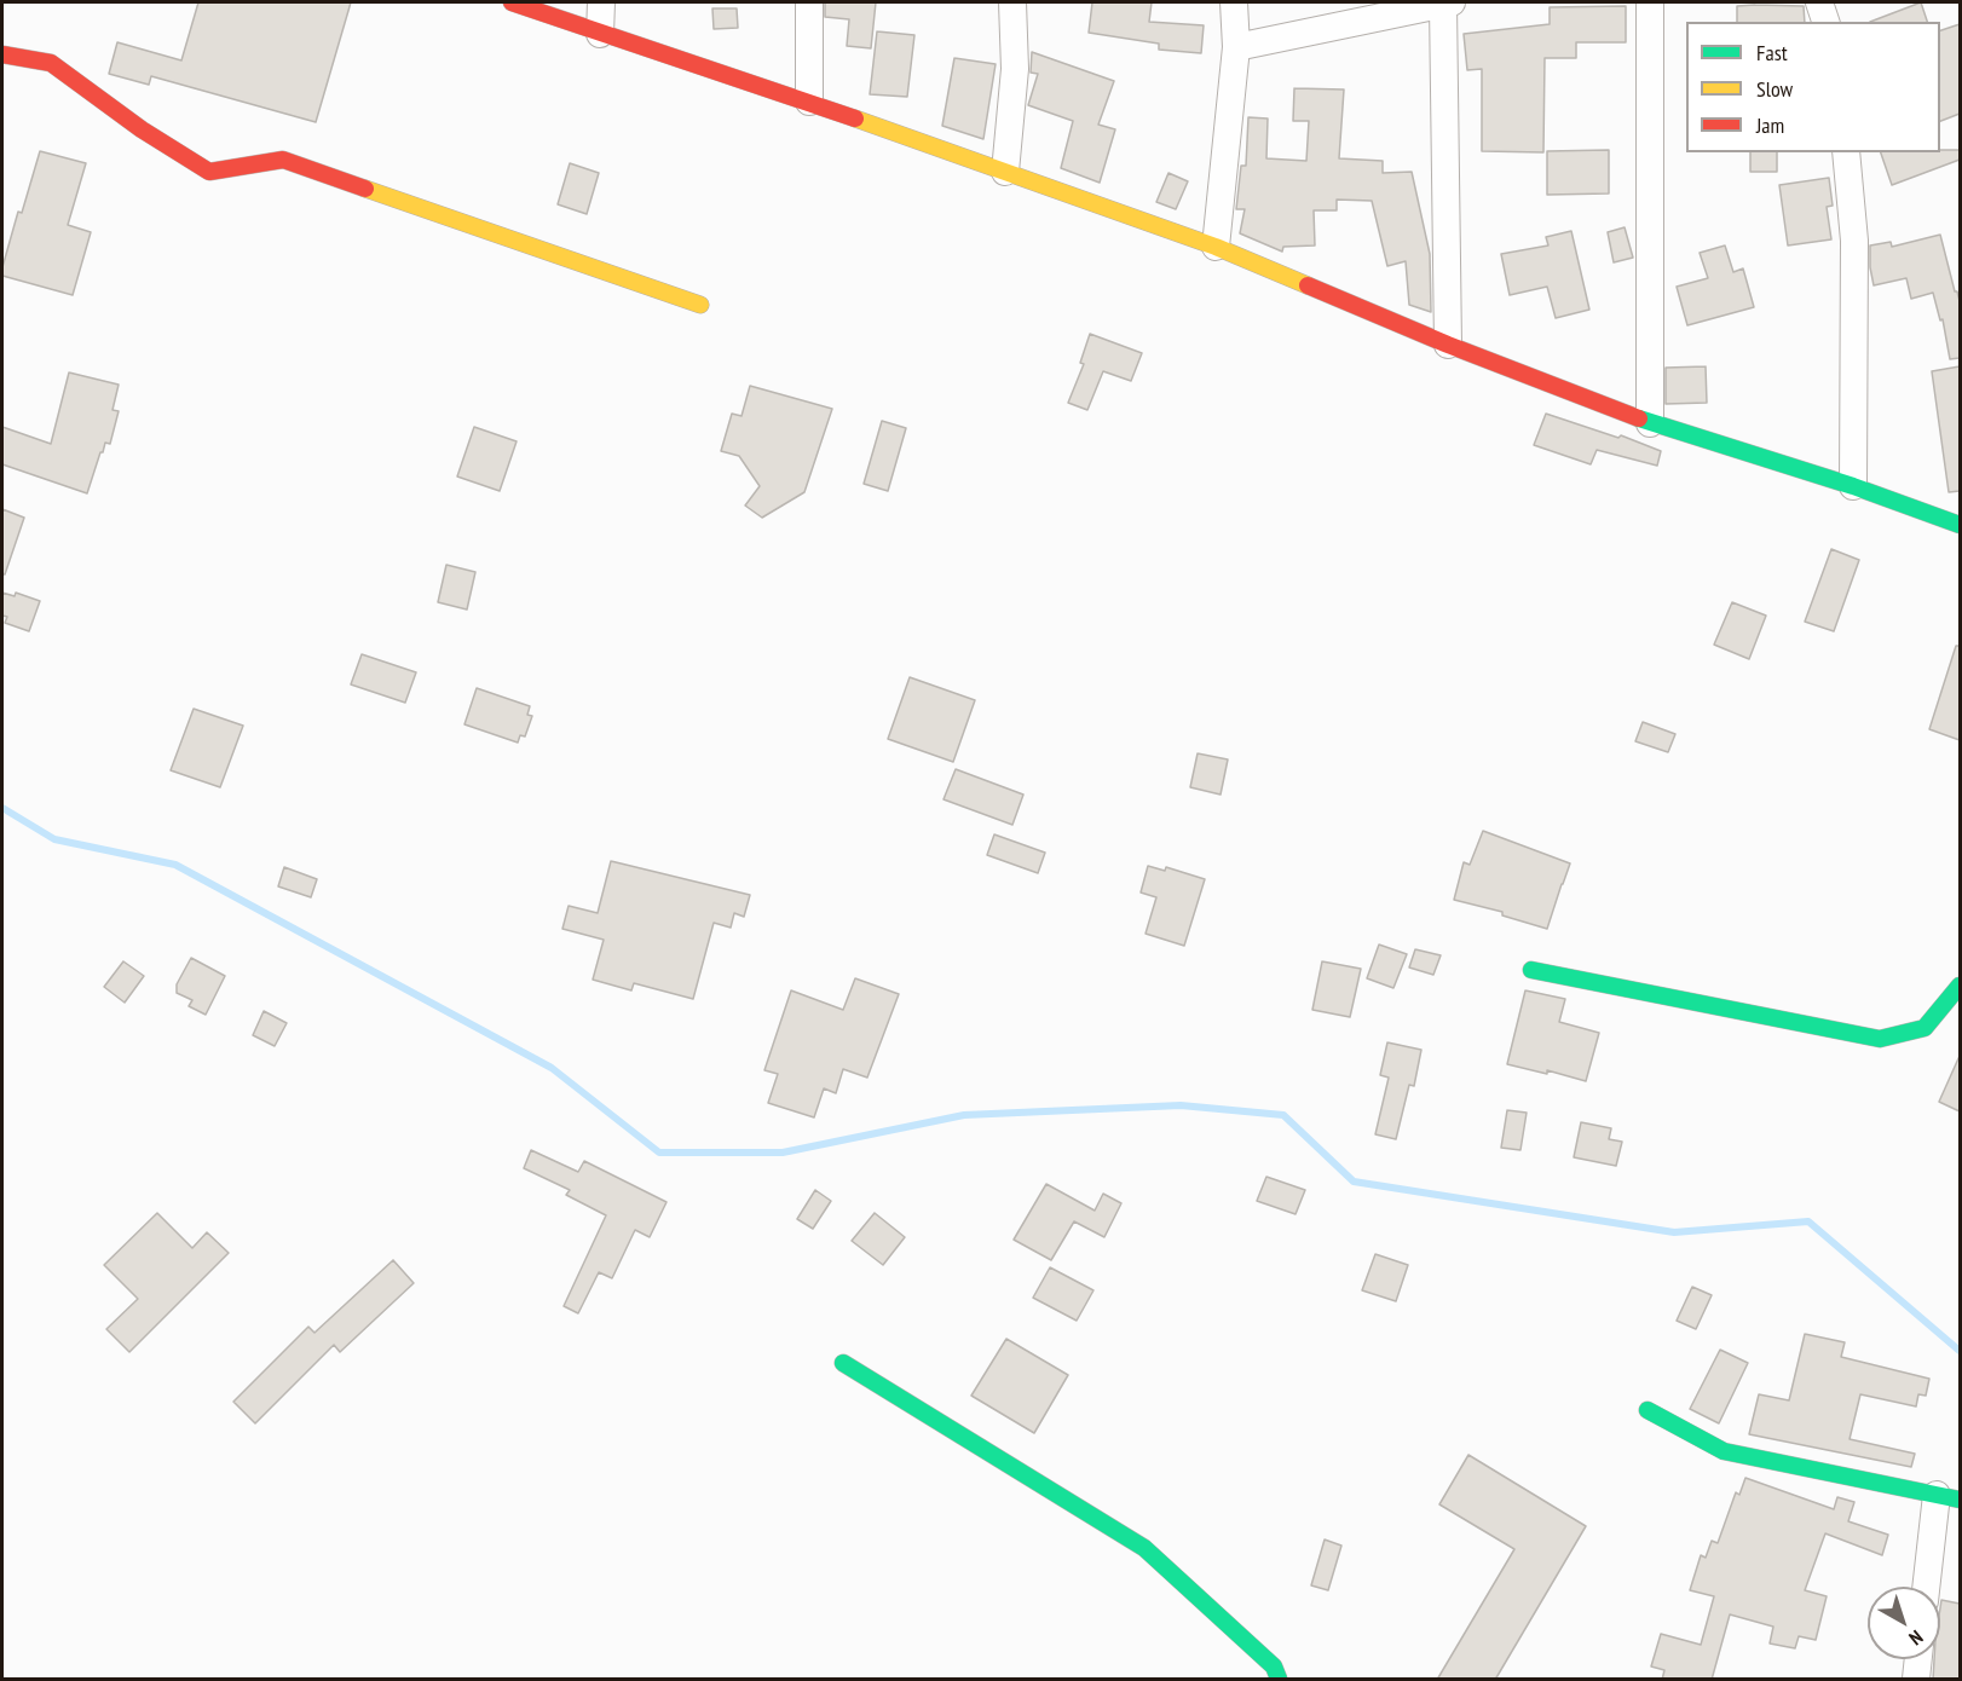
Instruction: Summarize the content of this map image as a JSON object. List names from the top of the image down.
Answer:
{
  "legend": ["Fast", "Slow", "Jam"],
  "north": "bottom right"
}
